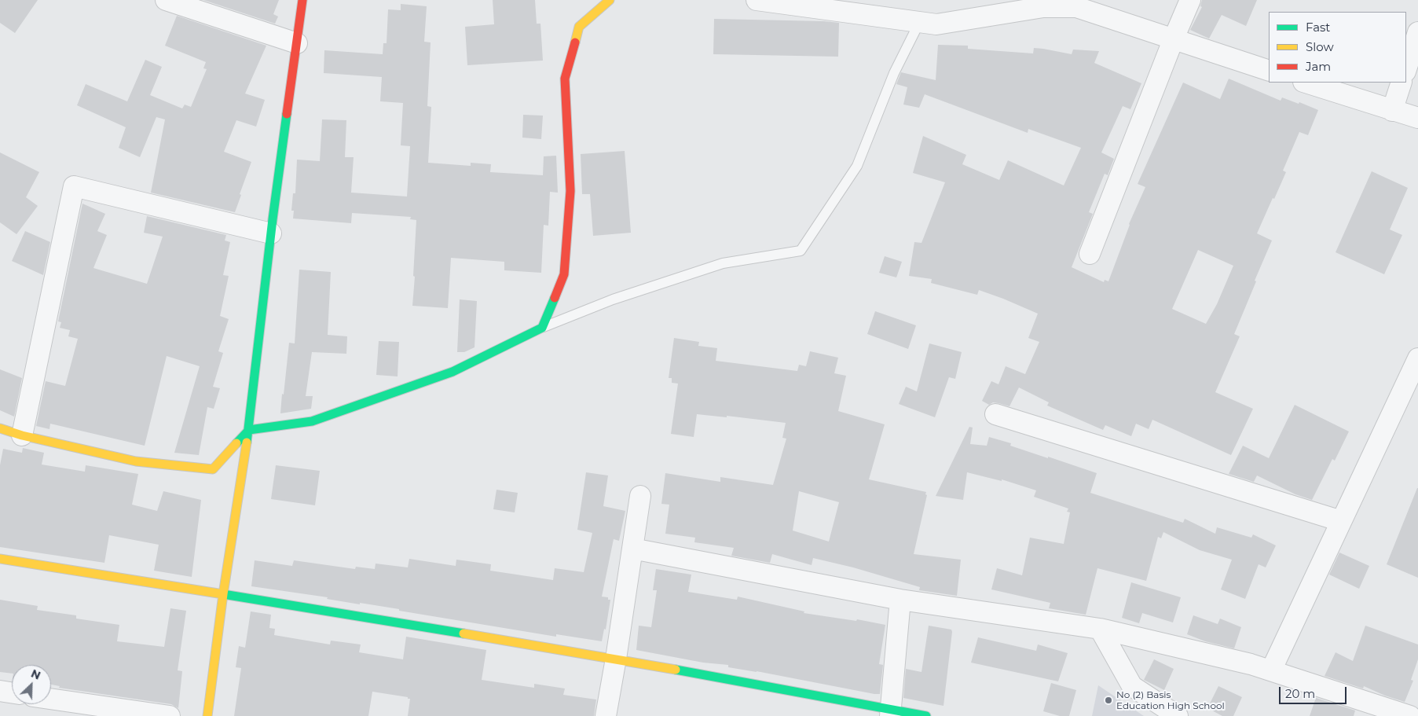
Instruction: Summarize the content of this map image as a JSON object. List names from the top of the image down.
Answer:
{
  "places": ["No (2) Basis Education High School"],
  "legend": ["Fast", "Slow", "Jam"],
  "scale_bar": "20 m",
  "north": "top right"
}
